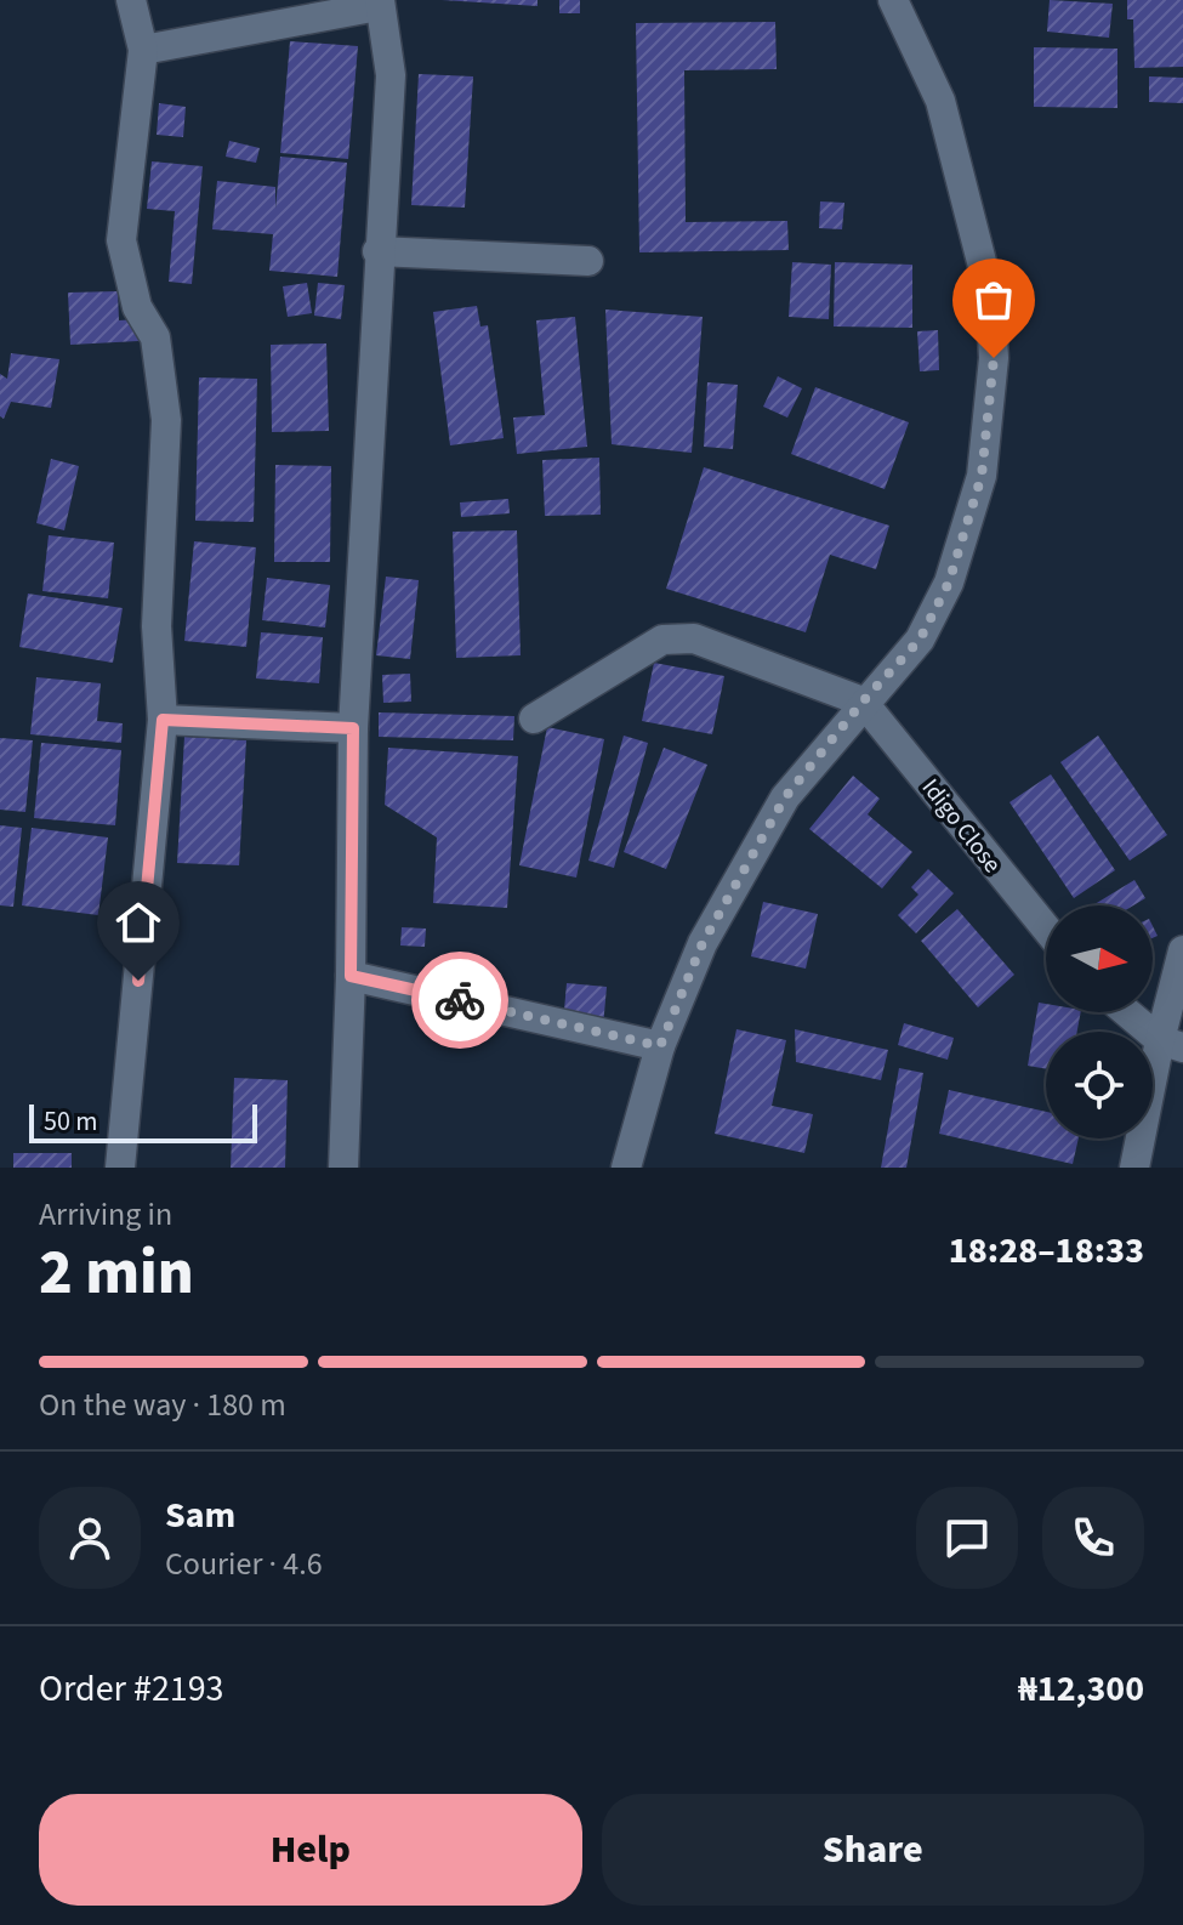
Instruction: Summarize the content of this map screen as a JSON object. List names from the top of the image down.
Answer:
{
  "streets": {
    "street": ["Idigo Close"]
  },
  "scale_bar": "50 m",
  "north": "right",
  "page": {
    "scale": "50 m",
    "heading": ["2 min", "Arriving in", "18:28–18:33"],
    "panel": [
      "Sam",
      "Courier · 4.6",
      "Order #2193",
      "₦12,300"
    ],
    "bar": "On the way · 180 m",
    "buttons": ["Help", "Share"]
  }
}
